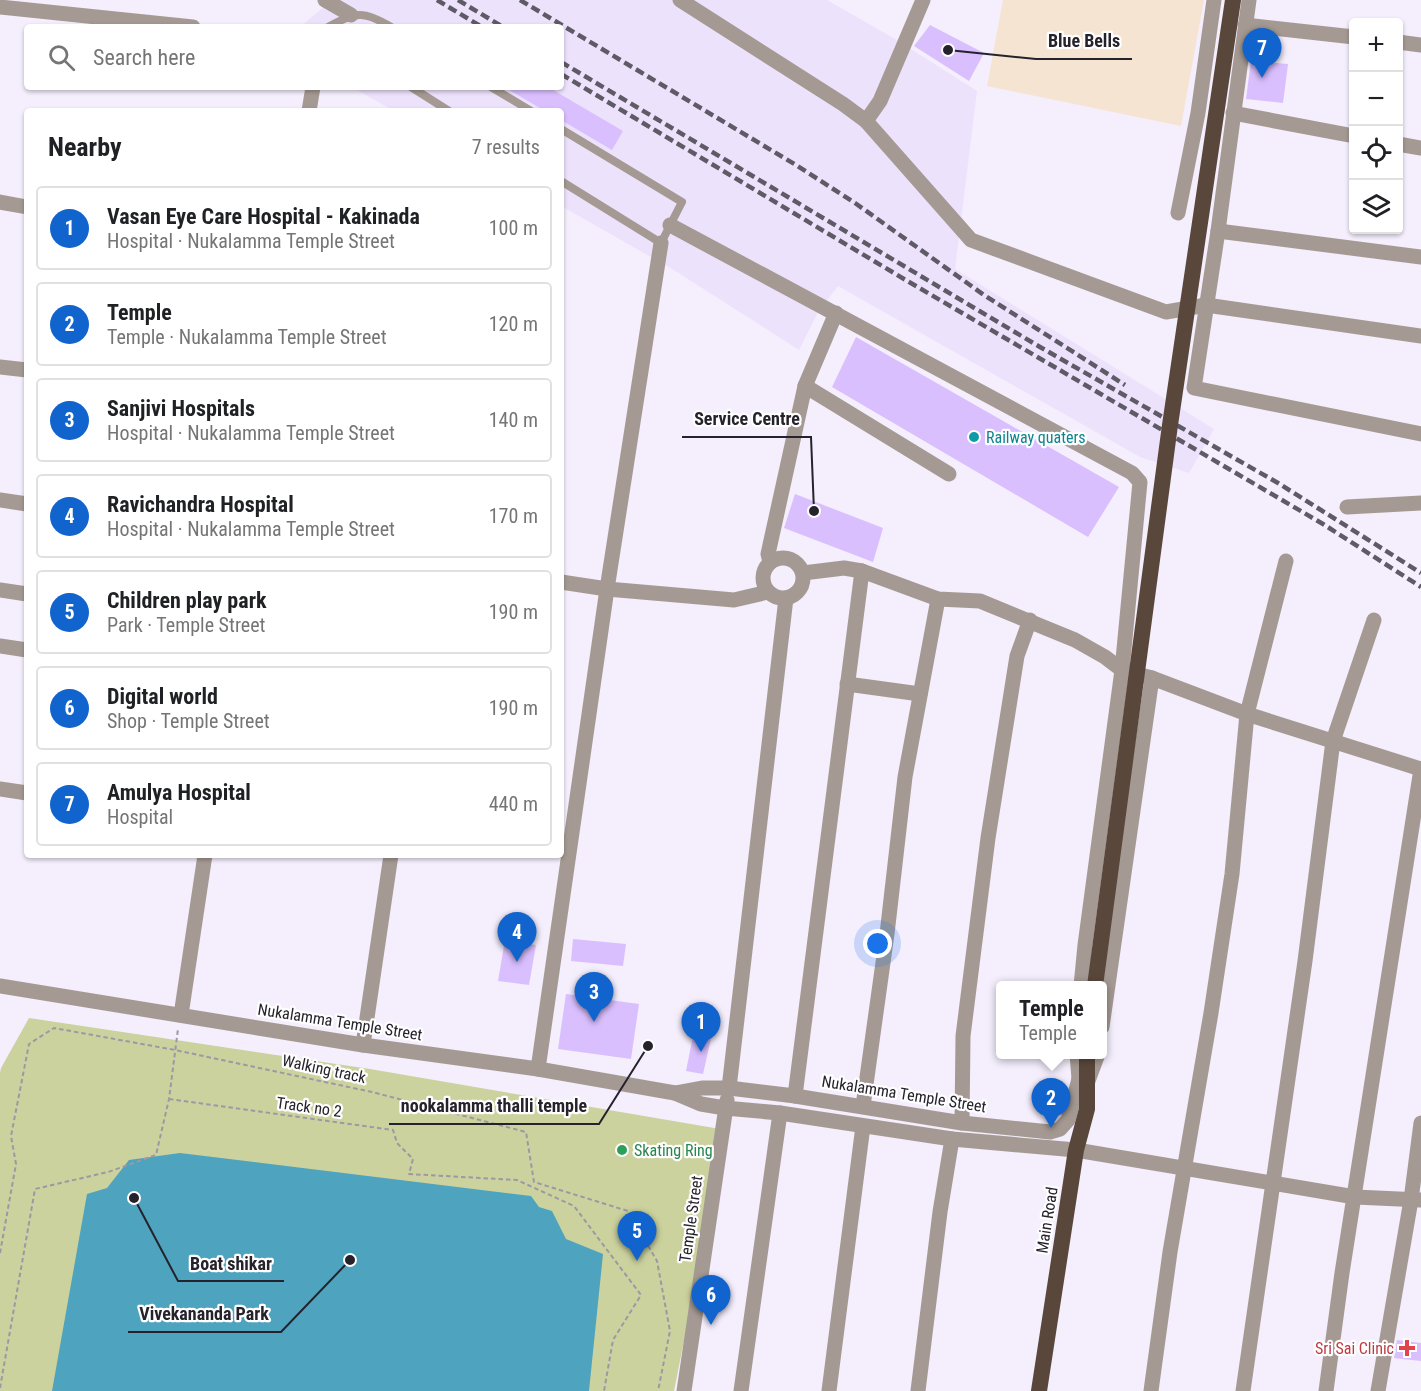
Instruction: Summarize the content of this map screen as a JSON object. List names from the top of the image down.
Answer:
{
  "streets": {
    "highway": ["Main Road"],
    "street": ["Nukalamma Temple Street", "Temple Street"],
    "path": ["Walking track", "Track no 2"]
  },
  "crossings": [
    ["Nukalamma Temple Street", "Temple Street"],
    ["Nukalamma Temple Street", "Main Road"]
  ],
  "places": {
    "other": [
      "Blue Bells",
      "Railway quaters",
      "Service Centre",
      "nookalamma thalli temple",
      "Skating Ring",
      "Boat shikar",
      "Vivekananda Park"
    ],
    "health": ["Sri Sai Clinic"]
  },
  "page": {
    "map_buttons": ["+", "−"],
    "search": "Search here",
    "pins": [
      "7",
      "4",
      "3",
      "1",
      "2",
      "5",
      "6"
    ],
    "heading": ["Nearby", "7 results"],
    "list": [
      {
        "mark": "1",
        "name": "Vasan Eye Care Hospital - Kakinada",
        "note": "Hospital · Nukalamma Temple Street",
        "value": "100 m"
      },
      {
        "mark": "2",
        "name": "Temple",
        "note": "Temple · Nukalamma Temple Street",
        "value": "120 m"
      },
      {
        "mark": "3",
        "name": "Sanjivi Hospitals",
        "note": "Hospital · Nukalamma Temple Street",
        "value": "140 m"
      },
      {
        "mark": "4",
        "name": "Ravichandra Hospital",
        "note": "Hospital · Nukalamma Temple Street",
        "value": "170 m"
      },
      {
        "mark": "5",
        "name": "Children play park",
        "note": "Park · Temple Street",
        "value": "190 m"
      },
      {
        "mark": "6",
        "name": "Digital world",
        "note": "Shop · Temple Street",
        "value": "190 m"
      },
      {
        "mark": "7",
        "name": "Amulya Hospital",
        "note": "Hospital",
        "value": "440 m"
      }
    ],
    "popup": ["Temple", "Temple"]
  }
}
